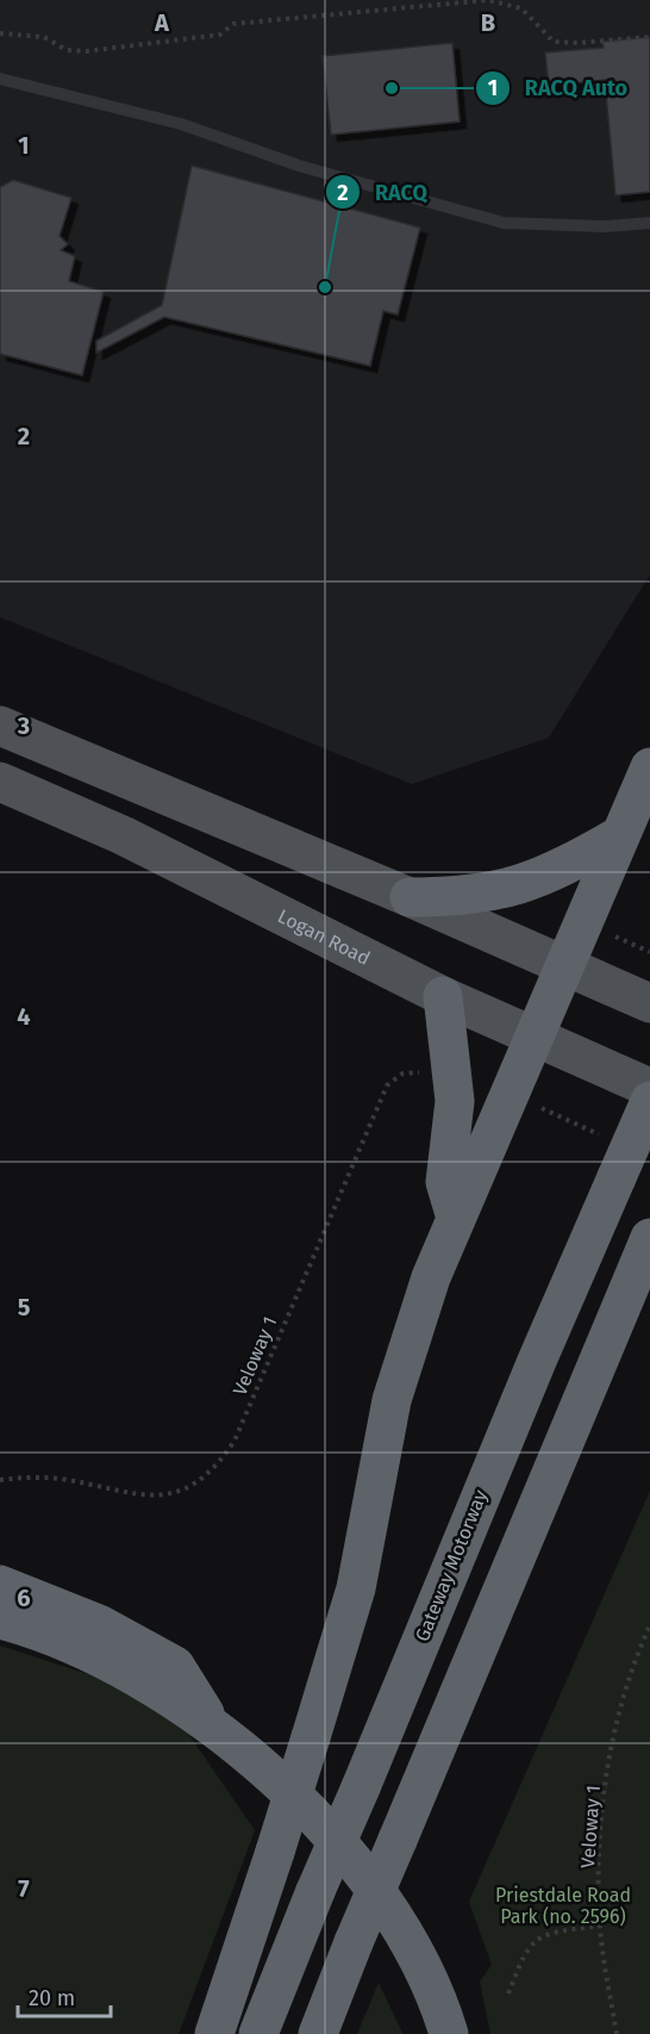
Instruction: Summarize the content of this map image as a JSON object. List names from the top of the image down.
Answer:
{
  "streets": {
    "highway": ["Gateway Motorway"],
    "main road": ["Logan Road"],
    "path": ["Veloway 1"]
  },
  "parks": ["Priestdale Road Park (no. 2596)"],
  "places": ["RACQ Auto", "RACQ"],
  "scale_bar": "20 m",
  "grid": {
    "columns": ["A", "B"],
    "rows": [
      "1",
      "2",
      "3",
      "4",
      "5",
      "6",
      "7"
    ]
  }
}
